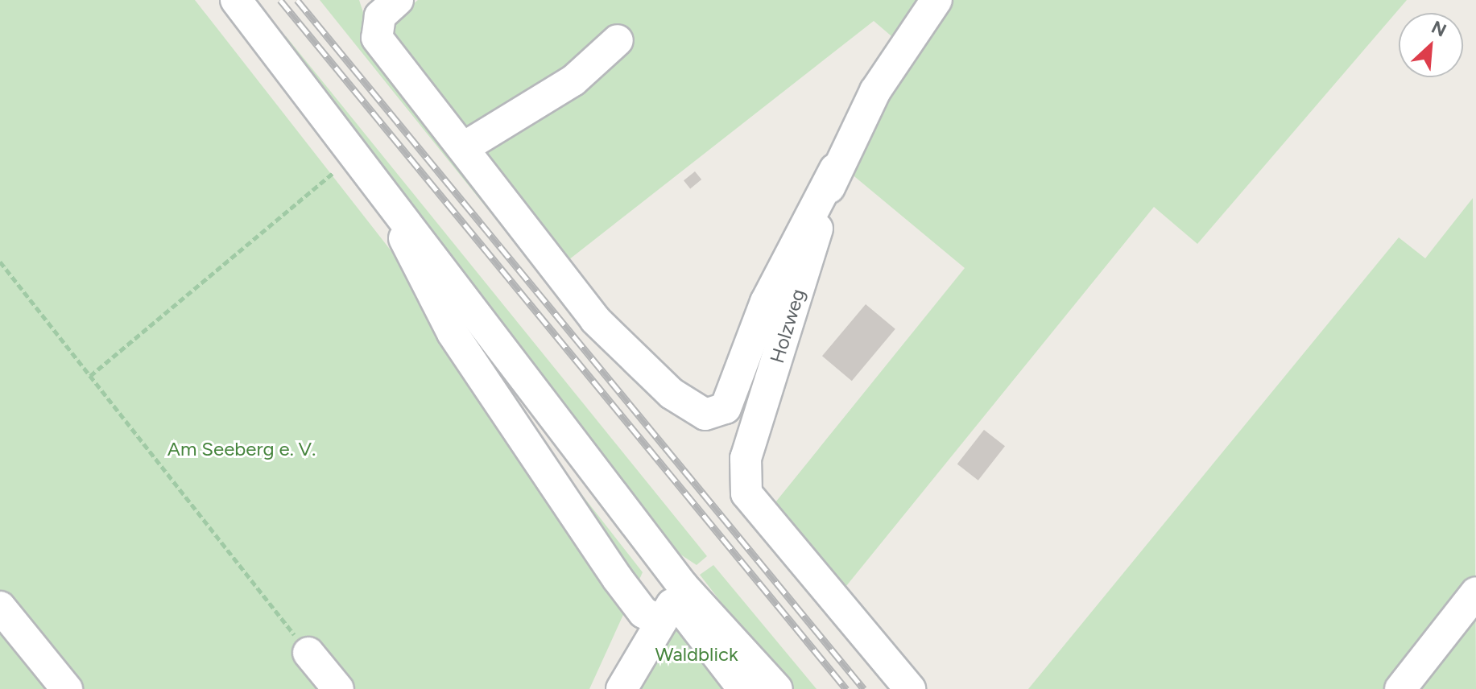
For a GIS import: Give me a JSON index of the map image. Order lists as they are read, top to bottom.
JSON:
{
  "streets": {
    "street": ["Holzweg"]
  },
  "parks": ["Am Seeberg e. V.", "Waldblick"],
  "north": "top right"
}
